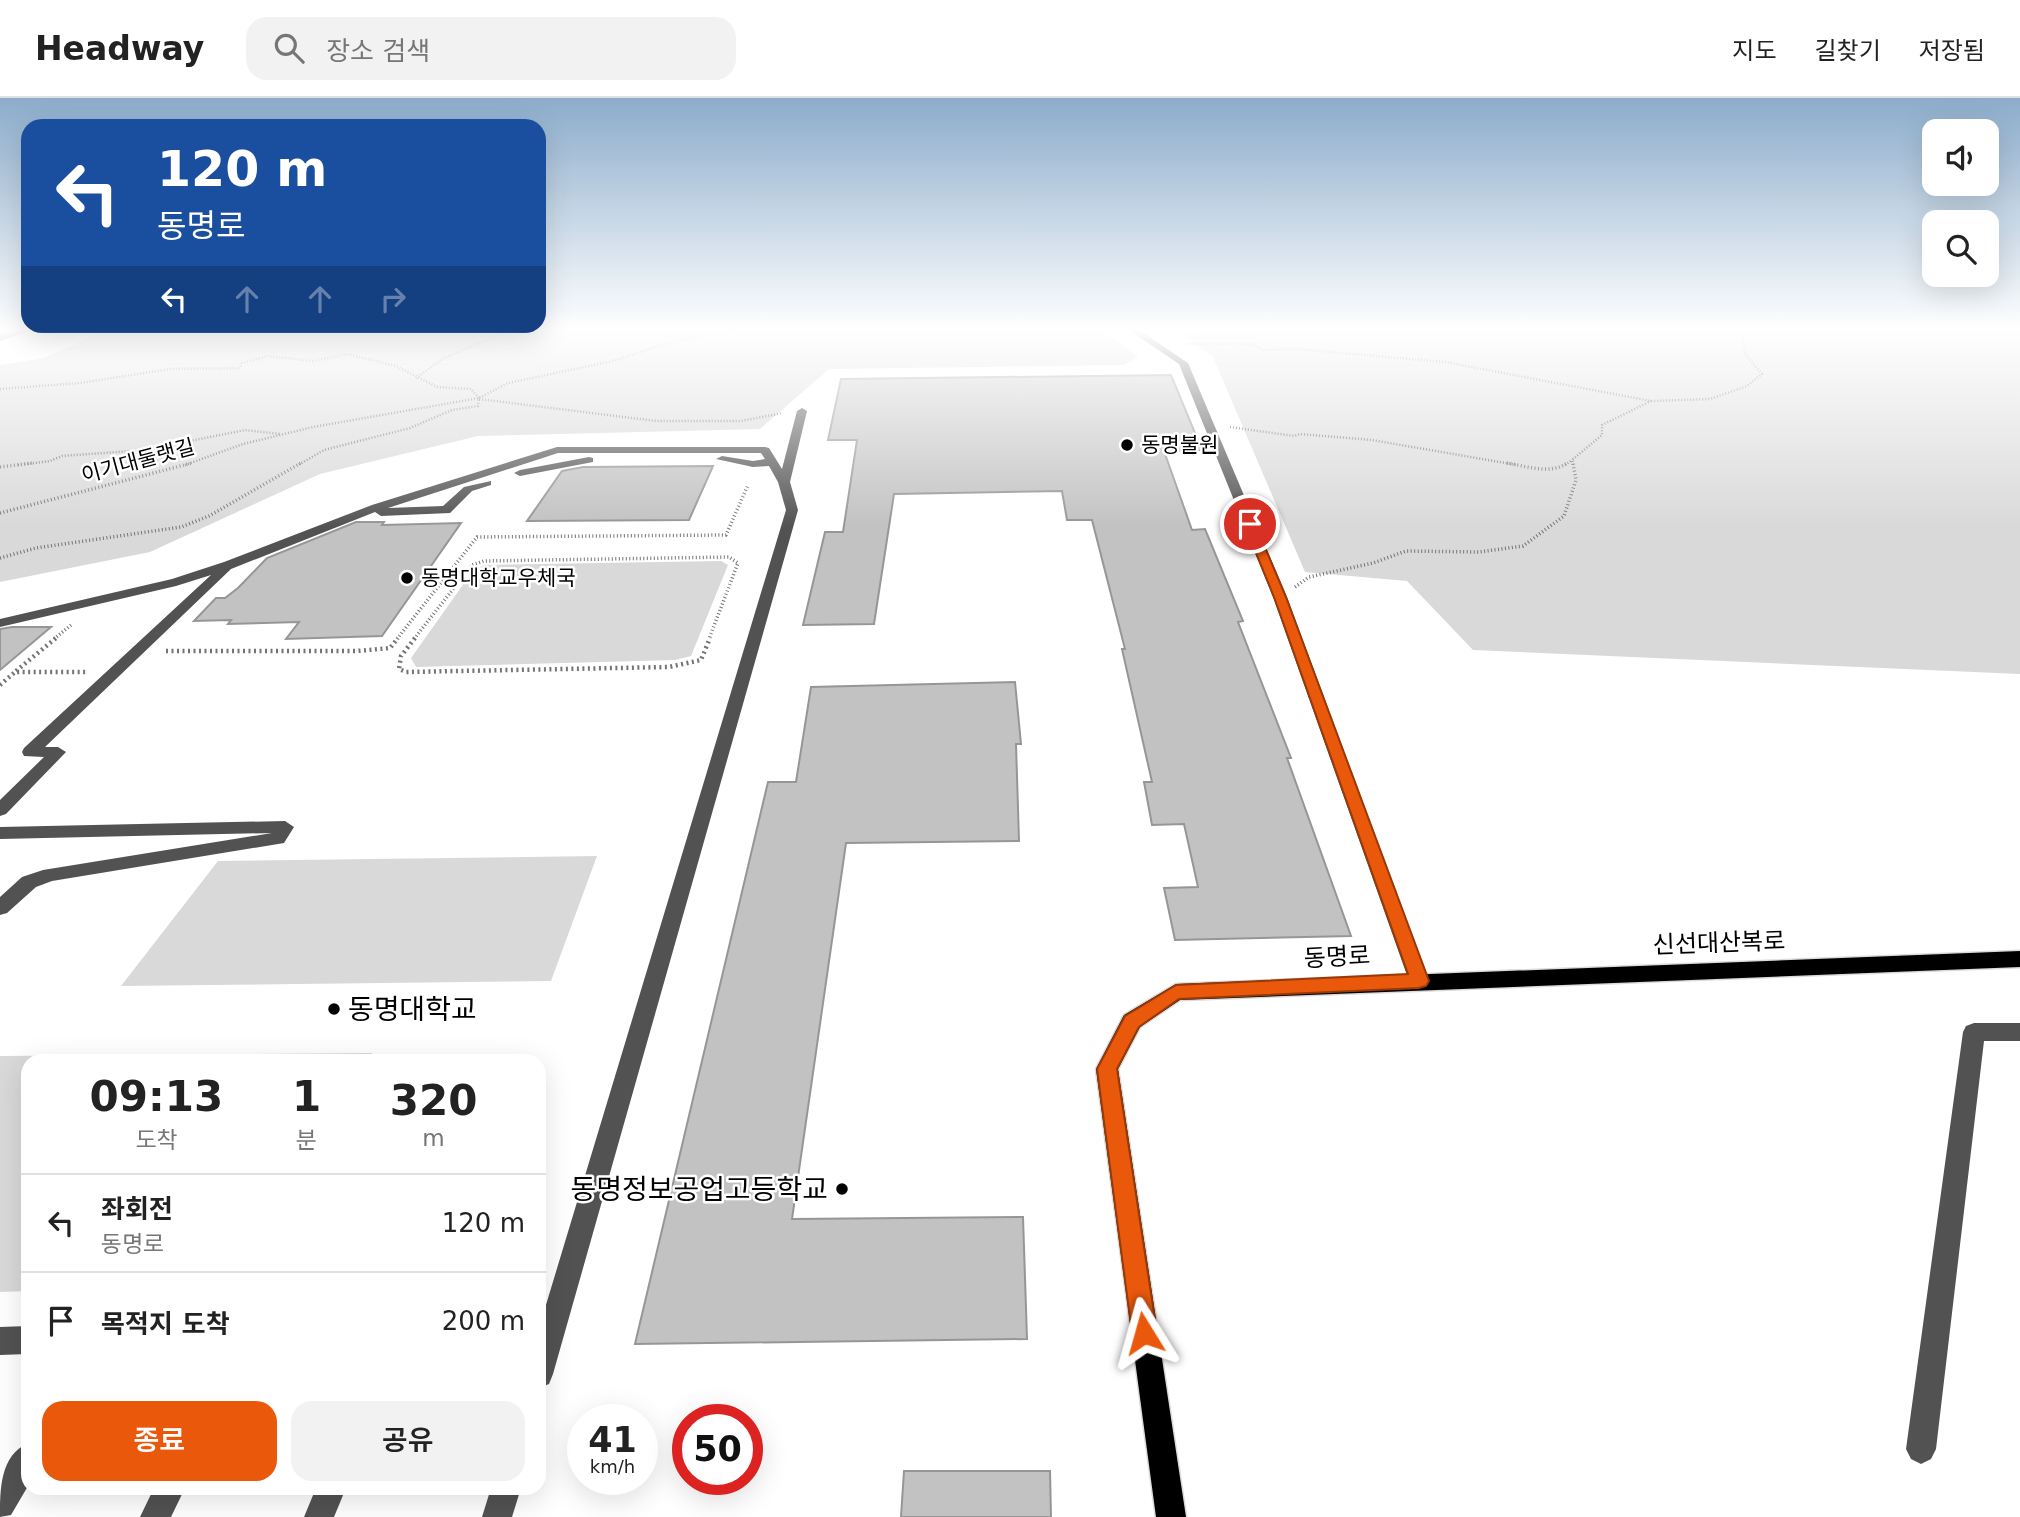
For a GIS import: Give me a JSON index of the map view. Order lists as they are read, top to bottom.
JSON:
{
  "streets": {
    "main road": ["신선대산복로", "동명로"],
    "path": ["이기대둘랫길"]
  },
  "crossings": [
    ["신선대산복로", "동명로"]
  ],
  "places": [
    "동명불원",
    "동명대학교우체국",
    "동명대학교",
    "동명정보공업고등학교"
  ],
  "page": {
    "header": "Headway",
    "search": "장소 검색",
    "nav": ["지도", "길찾기", "저장됨"],
    "turn": ["120 m", "동명로"],
    "eta": [
      "09:13",
      "도착",
      "1",
      "분",
      "320",
      "m"
    ],
    "list": [
      {
        "name": "좌회전",
        "note": "동명로",
        "value": "120 m"
      },
      {
        "name": "목적지 도착",
        "value": "200 m"
      }
    ],
    "buttons": ["종료", "공유"],
    "speed": "41 km/h",
    "limit": "50"
  }
}
